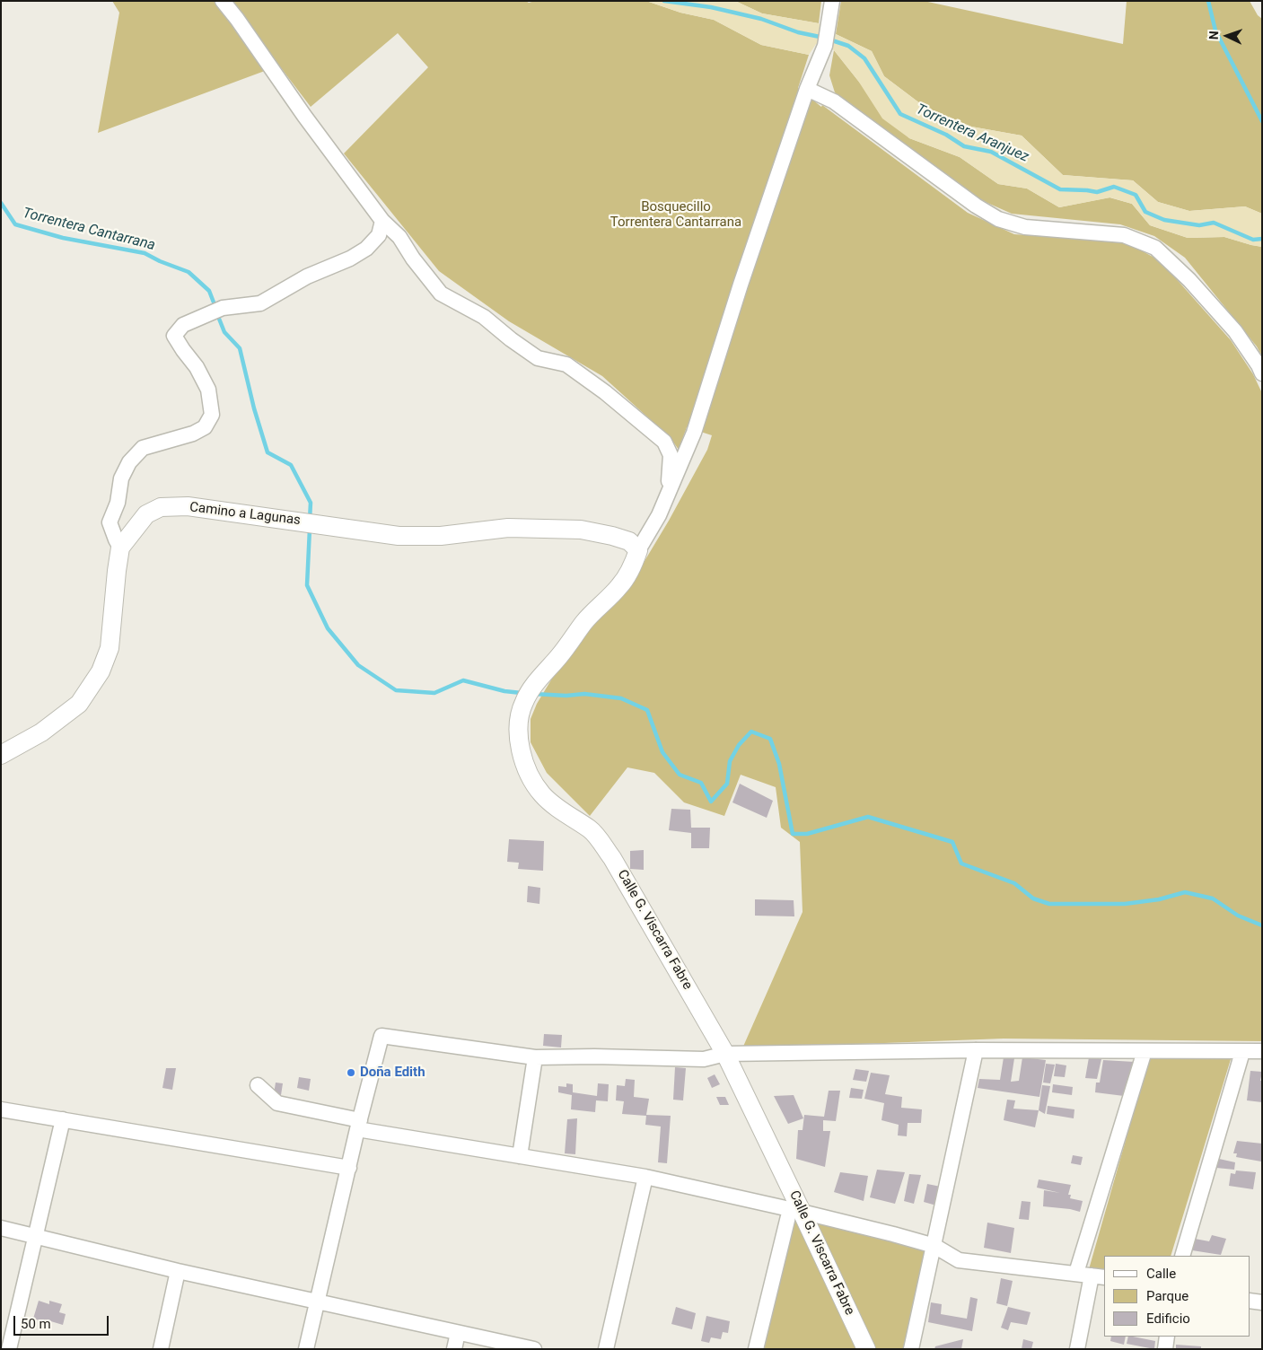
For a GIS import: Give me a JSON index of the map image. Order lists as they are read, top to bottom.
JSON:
{
  "streets": {
    "street": ["Camino a Lagunas", "Calle G. Viscarra Fabre"]
  },
  "crossings": [
    ["Camino a Lagunas", "Calle G. Viscarra Fabre"]
  ],
  "water": ["Torrentera Aranjuez", "Torrentera Cantarrana"],
  "parks": ["Bosquecillo Torrentera Cantarrana"],
  "places": ["Doña Edith"],
  "legend": ["Calle", "Parque", "Edificio"],
  "scale_bar": "50 m",
  "north": "left"
}
